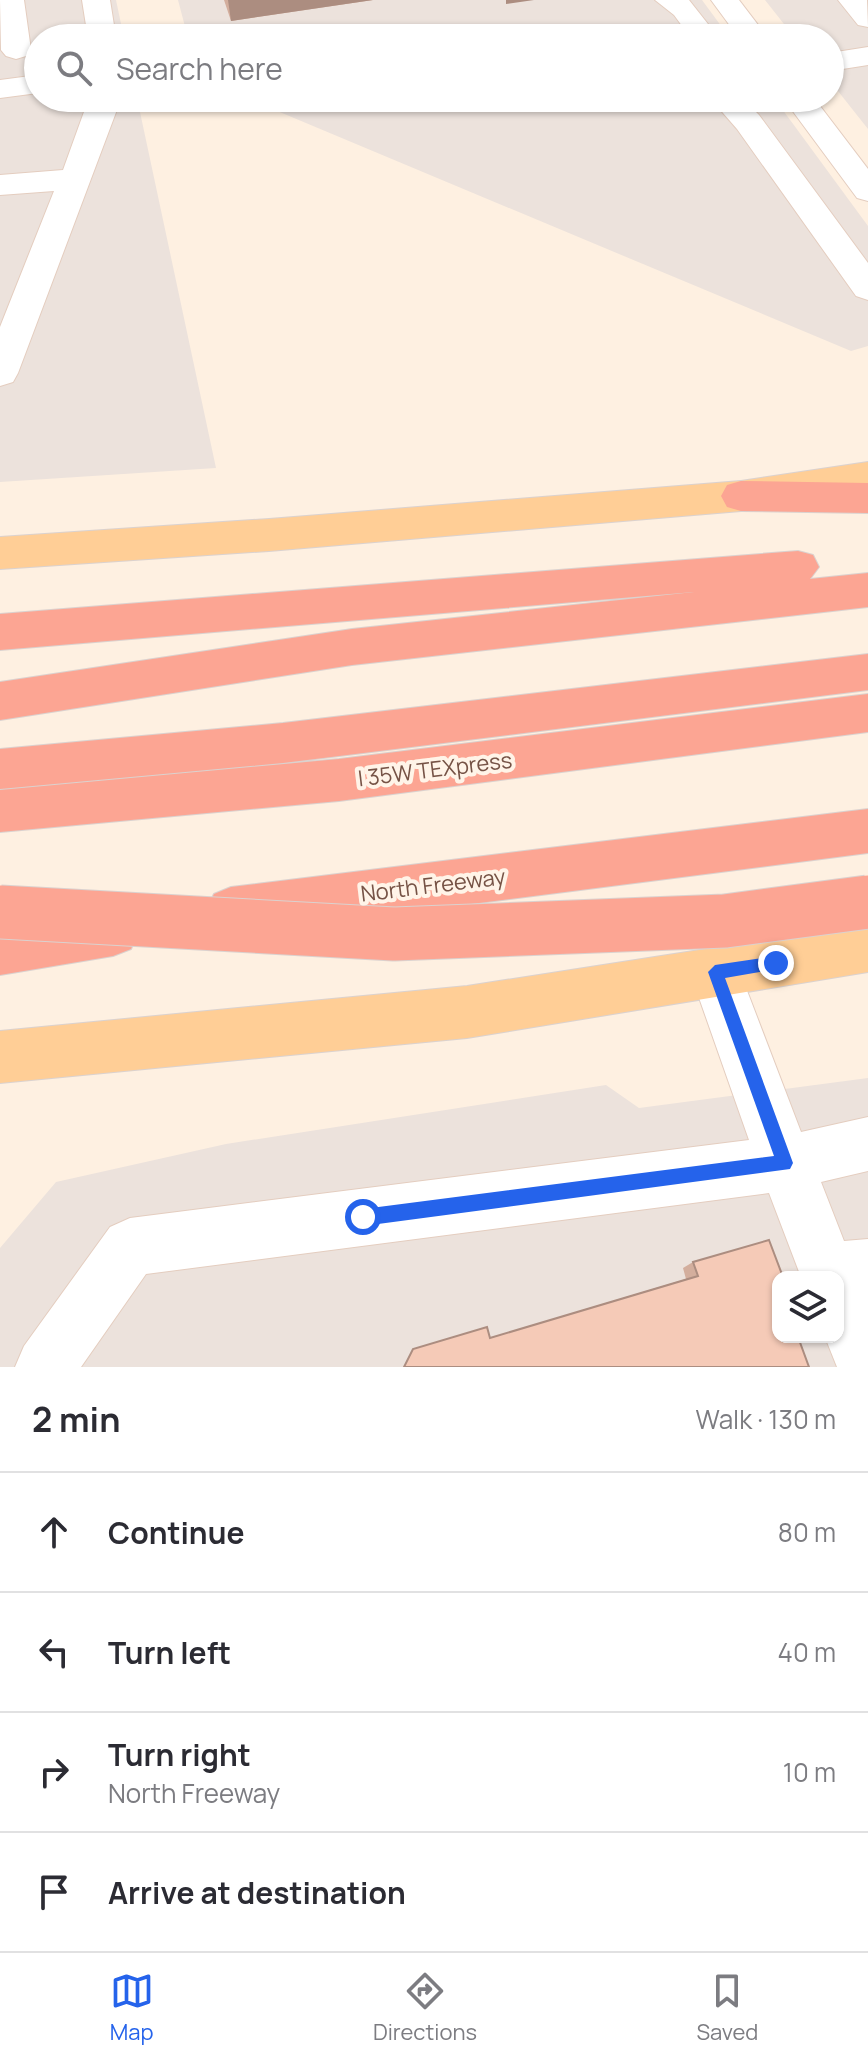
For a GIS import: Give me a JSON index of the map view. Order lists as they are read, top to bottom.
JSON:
{
  "streets": {
    "highway": ["I 35W TEXpress", "North Freeway"]
  },
  "page": {
    "search": "Search here",
    "heading": ["2 min", "Walk · 130 m"],
    "list": [
      ["Continue", "80 m"],
      ["Turn left", "40 m"],
      ["Turn right", "North Freeway", "10 m"],
      "Arrive at destination"
    ],
    "nav": ["Map", "Directions", "Saved"]
  }
}
